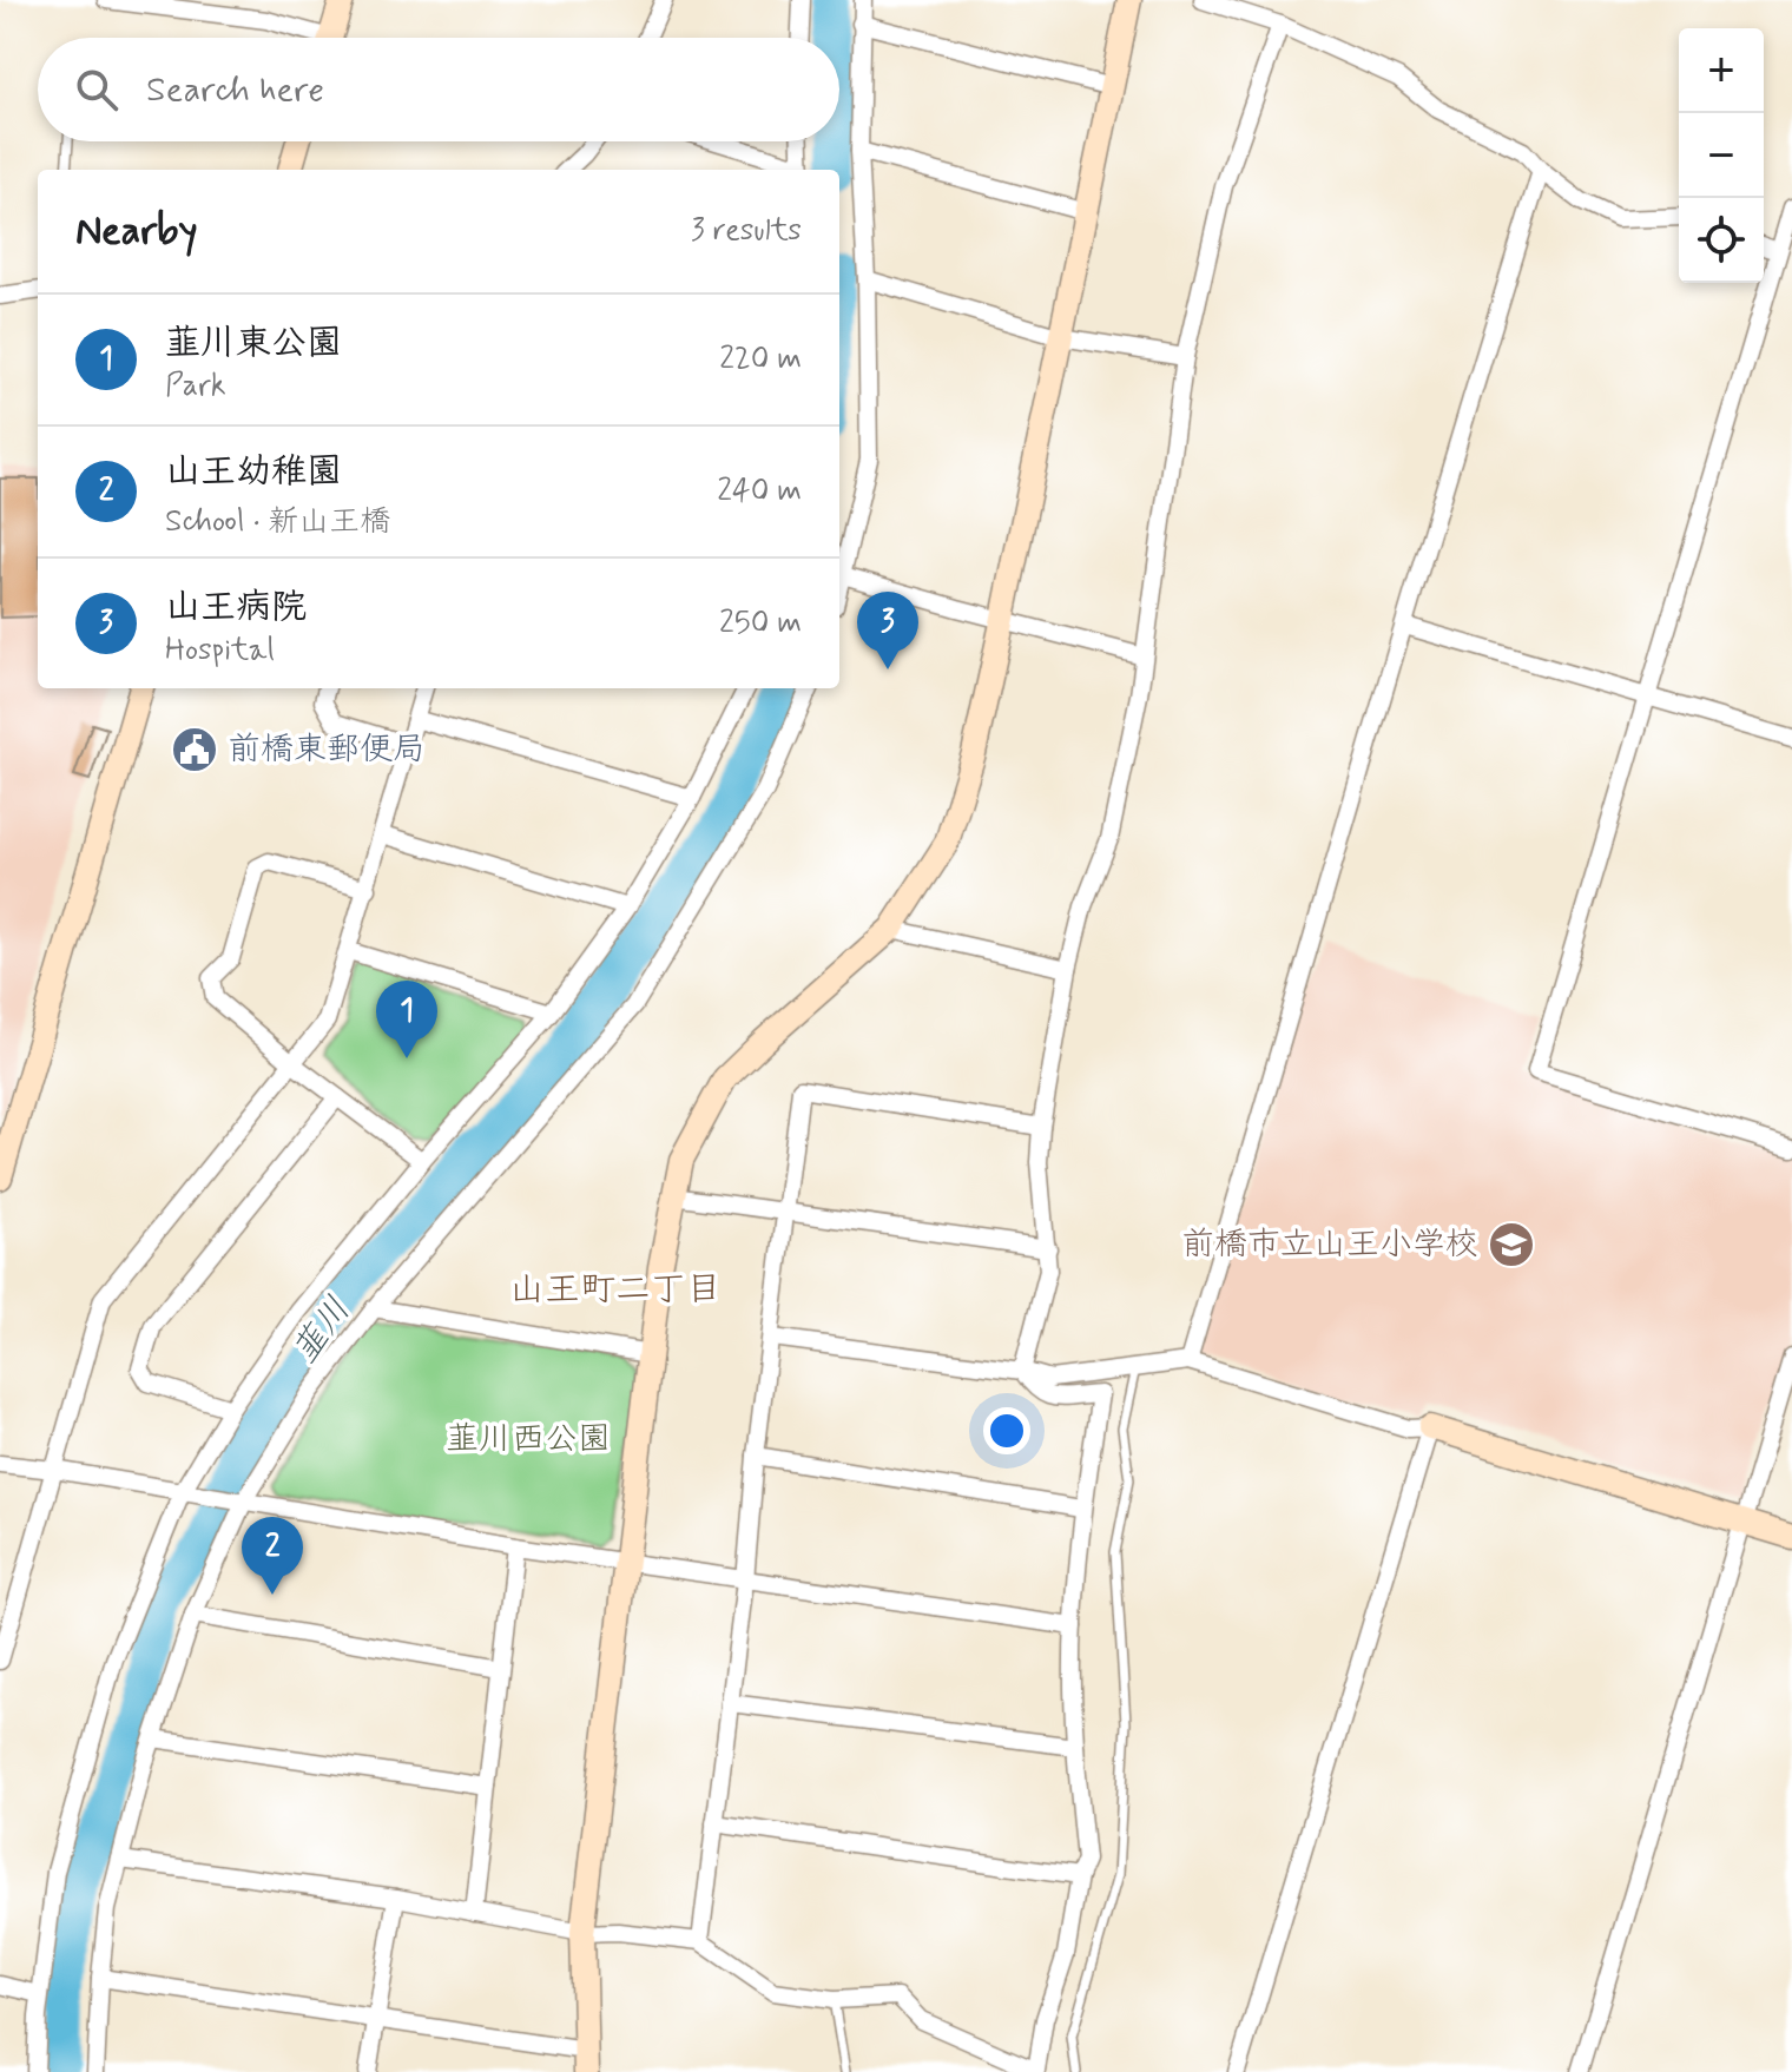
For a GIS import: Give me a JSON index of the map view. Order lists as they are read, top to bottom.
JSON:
{
  "districts": ["山王町二丁目"],
  "water": ["韮川"],
  "parks": ["韮川西公園"],
  "places": {
    "public building": ["前橋東郵便局"],
    "school or university": ["前橋市立山王小学校"]
  },
  "page": {
    "map_buttons": ["+", "−"],
    "search": "Search here",
    "heading": ["Nearby", "3 results"],
    "list": [
      {
        "mark": "1",
        "name": "韮川東公園",
        "note": "Park",
        "value": "220 m"
      },
      {
        "mark": "2",
        "name": "山王幼稚園",
        "note": "School · 新山王橋",
        "value": "240 m"
      },
      {
        "mark": "3",
        "name": "山王病院",
        "note": "Hospital",
        "value": "250 m"
      }
    ],
    "pins": ["3", "1", "2"]
  }
}
